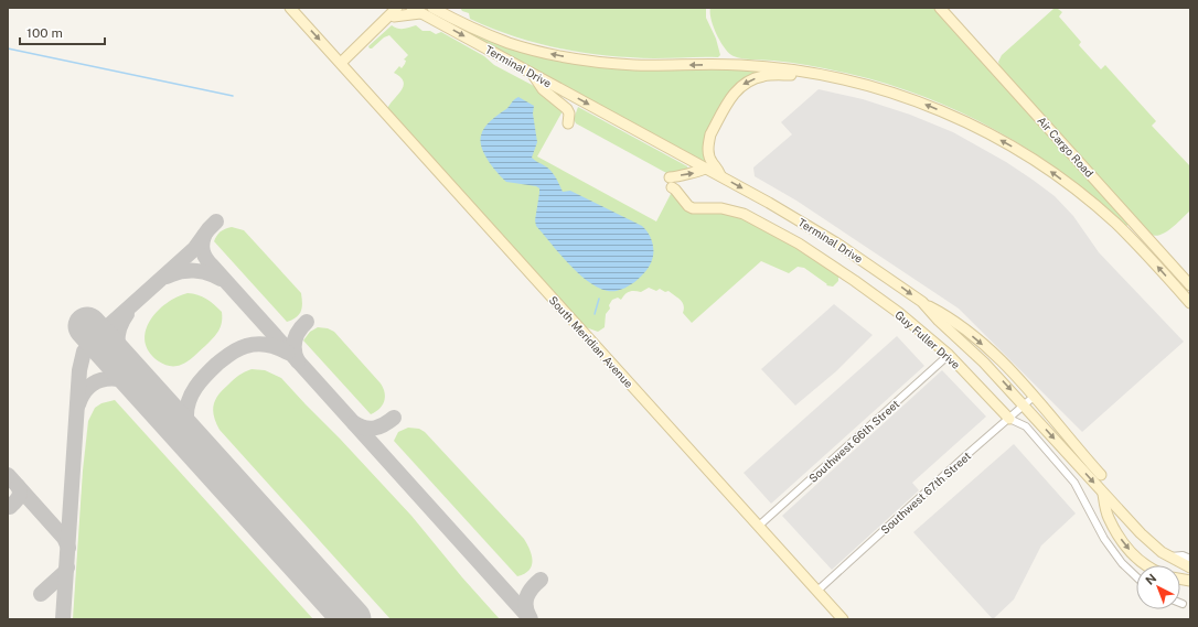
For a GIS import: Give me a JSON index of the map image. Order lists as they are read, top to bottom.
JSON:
{
  "streets": {
    "main road": [
      "Terminal Drive",
      "Air Cargo Road",
      "Guy Fuller Drive",
      "South Meridian Avenue"
    ],
    "street": ["Southwest 66th Street", "Southwest 67th Street"]
  },
  "crossings": [
    ["Terminal Drive", "Southwest 67th Street"],
    ["Guy Fuller Drive", "Southwest 66th Street"],
    ["Guy Fuller Drive", "Southwest 67th Street"],
    ["South Meridian Avenue", "Southwest 66th Street"],
    ["South Meridian Avenue", "Southwest 67th Street"]
  ],
  "scale_bar": "100 m",
  "north": "top left"
}
